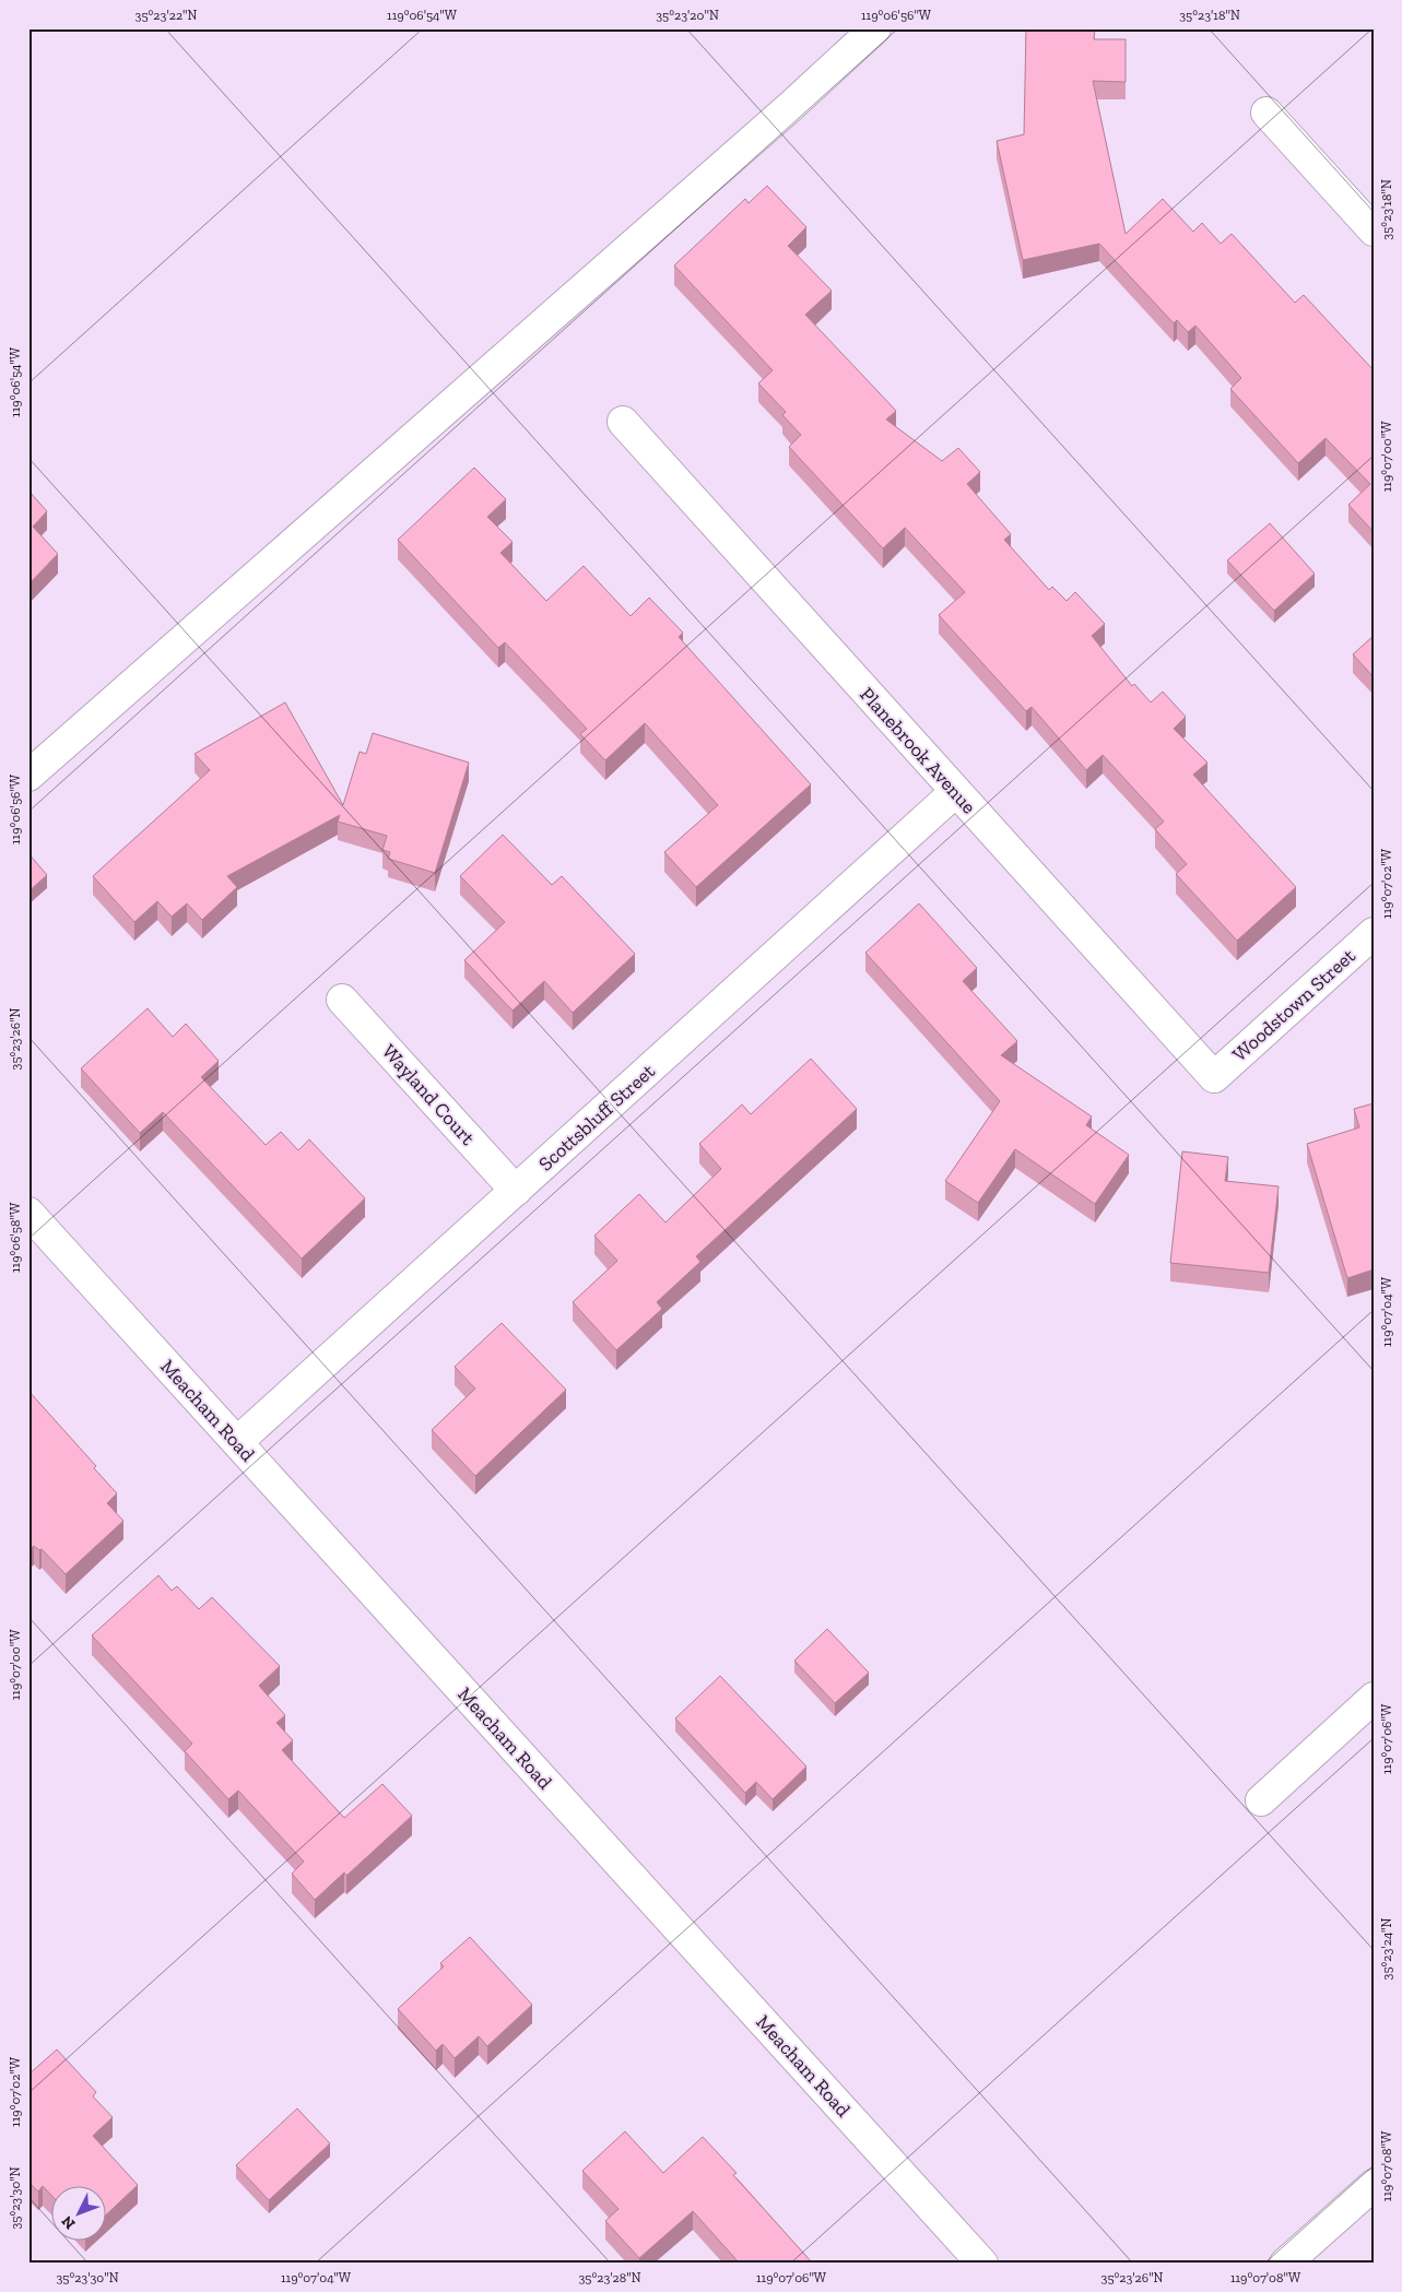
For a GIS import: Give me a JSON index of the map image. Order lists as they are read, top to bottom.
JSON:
{
  "streets": {
    "street": [
      "Planebrook Avenue",
      "Woodstown Street",
      "Wayland Court",
      "Scottsbluff Street",
      "Meacham Road"
    ]
  },
  "crossings": [
    ["Planebrook Avenue", "Woodstown Street"],
    ["Planebrook Avenue", "Scottsbluff Street"],
    ["Wayland Court", "Scottsbluff Street"],
    ["Scottsbluff Street", "Meacham Road"]
  ],
  "north": "bottom left",
  "coordinates": [
    "35°23'22\"N",
    "119°06'54\"W",
    "35°23'20\"N",
    "119°06'56\"W",
    "35°23'18\"N",
    "119°07'00\"W",
    "119°07'02\"W",
    "35°23'26\"N",
    "119°06'58\"W",
    "119°07'04\"W",
    "119°07'06\"W",
    "35°23'24\"N",
    "119°07'08\"W",
    "35°23'30\"N",
    "35°23'28\"N"
  ]
}
